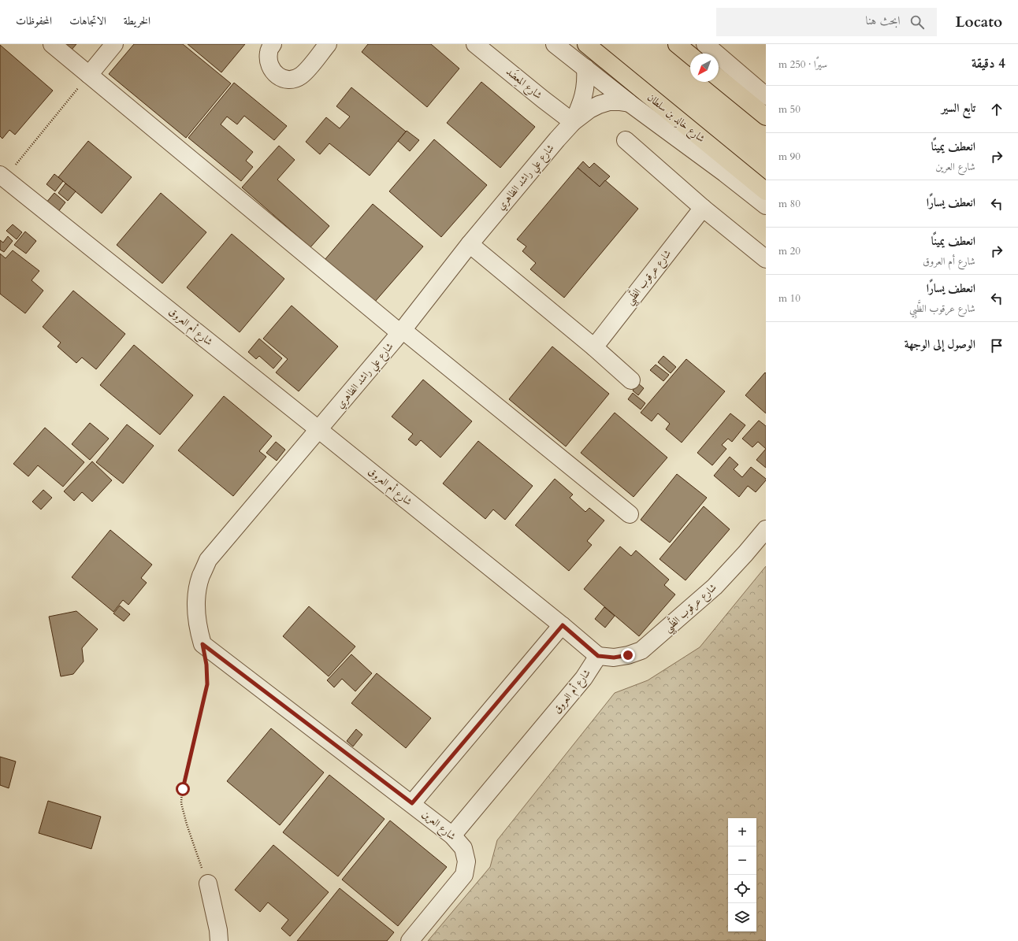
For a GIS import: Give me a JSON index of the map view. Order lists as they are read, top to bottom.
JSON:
{
  "streets": {
    "main road": ["شارع خالِد بن سلطان"],
    "street": [
      "شارع المِعضَد",
      "شارع علي راشد الظاهري",
      "شارع عرقوب الظَّبِي",
      "شارع أم العروق",
      "شارع العرين"
    ]
  },
  "crossings": [
    ["شارع المِعضَد", "شارع علي راشد الظاهري"],
    ["شارع علي راشد الظاهري", "شارع أم العروق"],
    ["شارع علي راشد الظاهري", "شارع العرين"],
    ["شارع عرقوب الظَّبِي", "شارع أم العروق"],
    ["شارع أم العروق", "شارع العرين"]
  ],
  "north": "bottom left",
  "page": {
    "header": "Locato",
    "search": "ابحث هنا",
    "nav": ["الخريطة", "الاتجاهات", "المحفوظات"],
    "heading": ["4 دقيقة", "سيرًا · 250 m"],
    "list": [
      ["تابع السير", "50 m"],
      ["انعطف يمينًا", "شارع العرين", "90 m"],
      ["انعطف يسارًا", "80 m"],
      ["انعطف يمينًا", "شارع أم العروق", "20 m"],
      ["انعطف يسارًا", "شارع عرقوب الظَّبِي", "10 m"],
      "الوصول إلى الوجهة"
    ],
    "map_buttons": ["+", "−"]
  }
}
